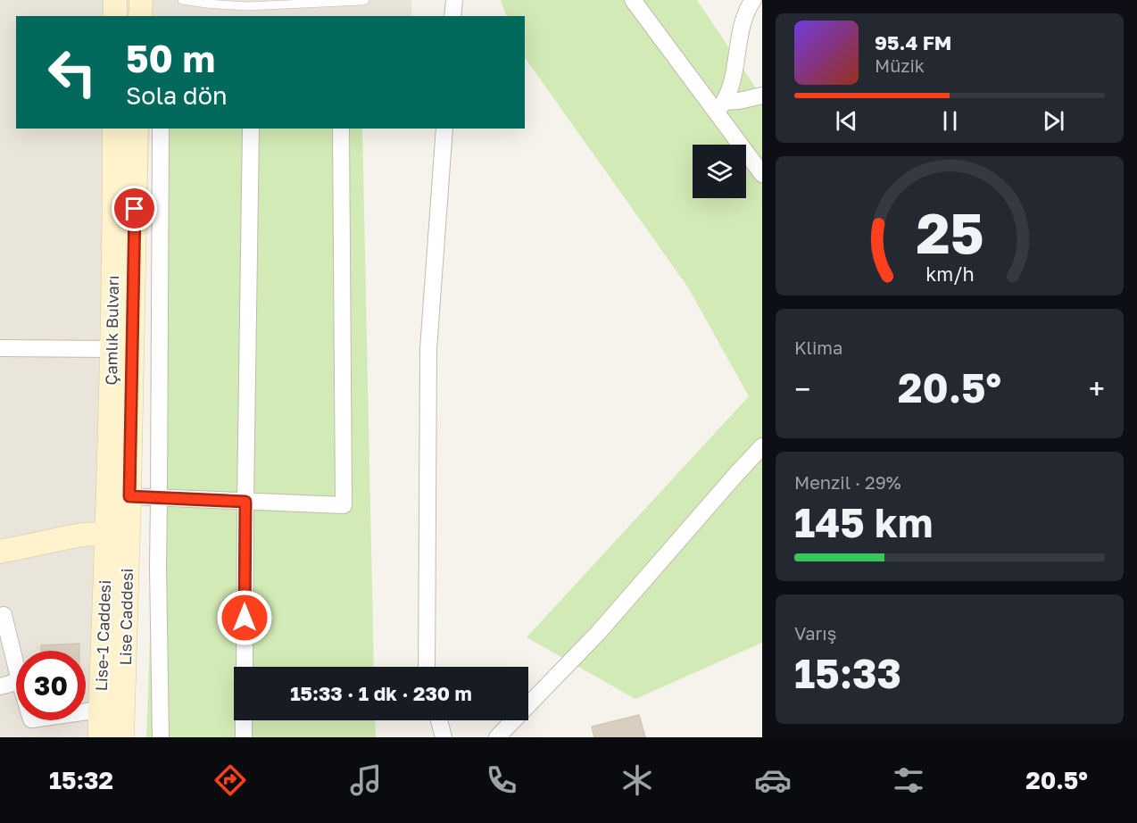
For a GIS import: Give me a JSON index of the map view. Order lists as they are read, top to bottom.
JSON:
{
  "streets": {
    "main road": ["Çamlık Bulvarı", "Lise Caddesi", "Lise-1 Caddesi"]
  },
  "crossings": [
    ["Çamlık Bulvarı", "Lise Caddesi"],
    ["Çamlık Bulvarı", "Lise-1 Caddesi"],
    ["Lise Caddesi", "Lise-1 Caddesi"]
  ],
  "page": {
    "turn": ["50 m", "Sola dön"],
    "song": ["95.4 FM", "Müzik"],
    "tile": [
      "Klima",
      ["Menzil · 29%", "145 km"],
      ["Varış", "15:33"]
    ],
    "heat": ["−", "20.5°", "+"],
    "limit": "30",
    "trip": "15:33 · 1 dk · 230 m",
    "tabs": ["15:32", "20.5°"],
    "gauge": ["25", "km/h"]
  }
}
